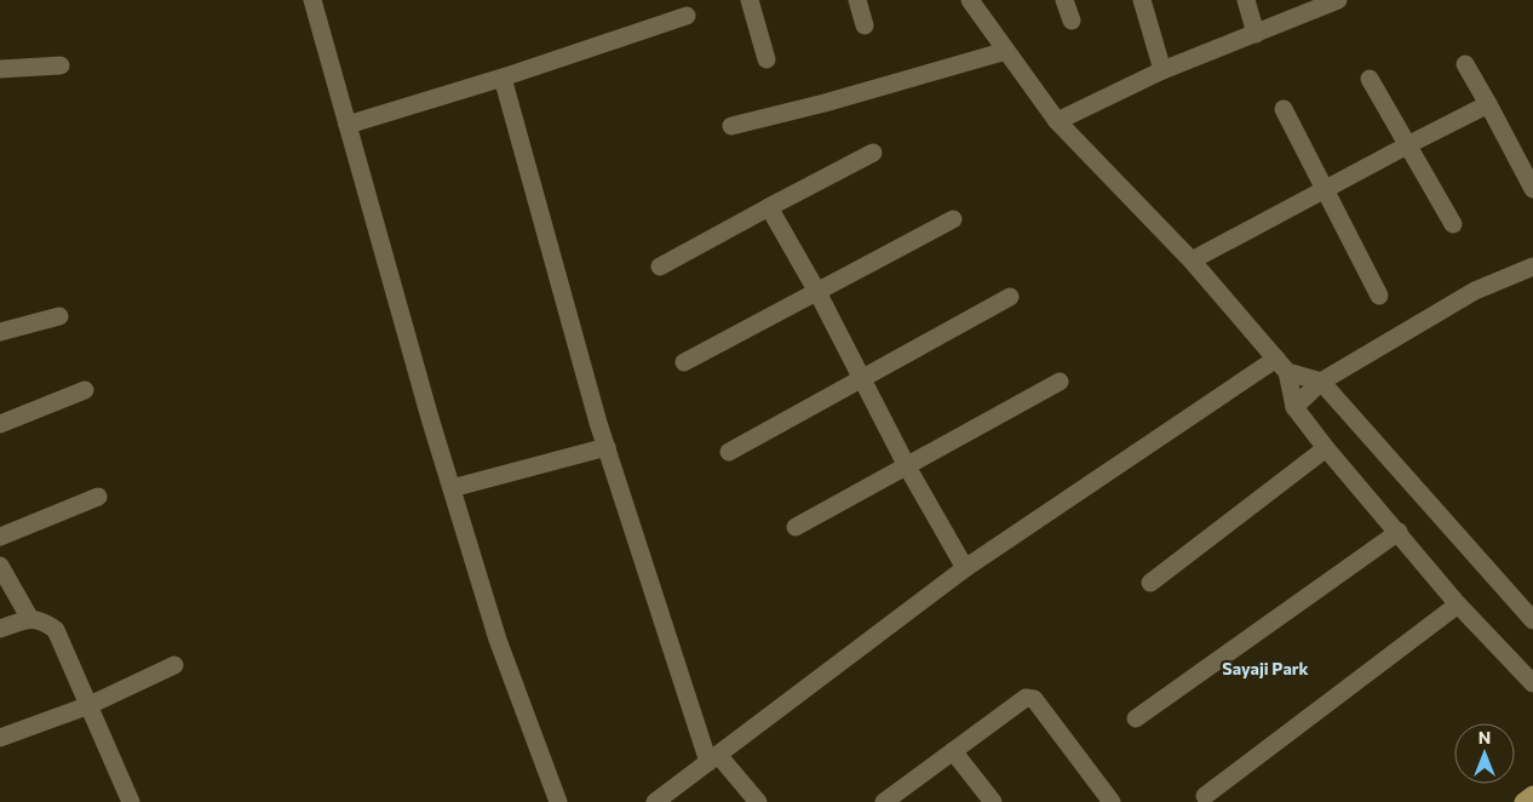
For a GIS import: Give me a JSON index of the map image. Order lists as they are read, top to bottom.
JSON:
{
  "districts": ["Sayaji Park"],
  "north": "top"
}
